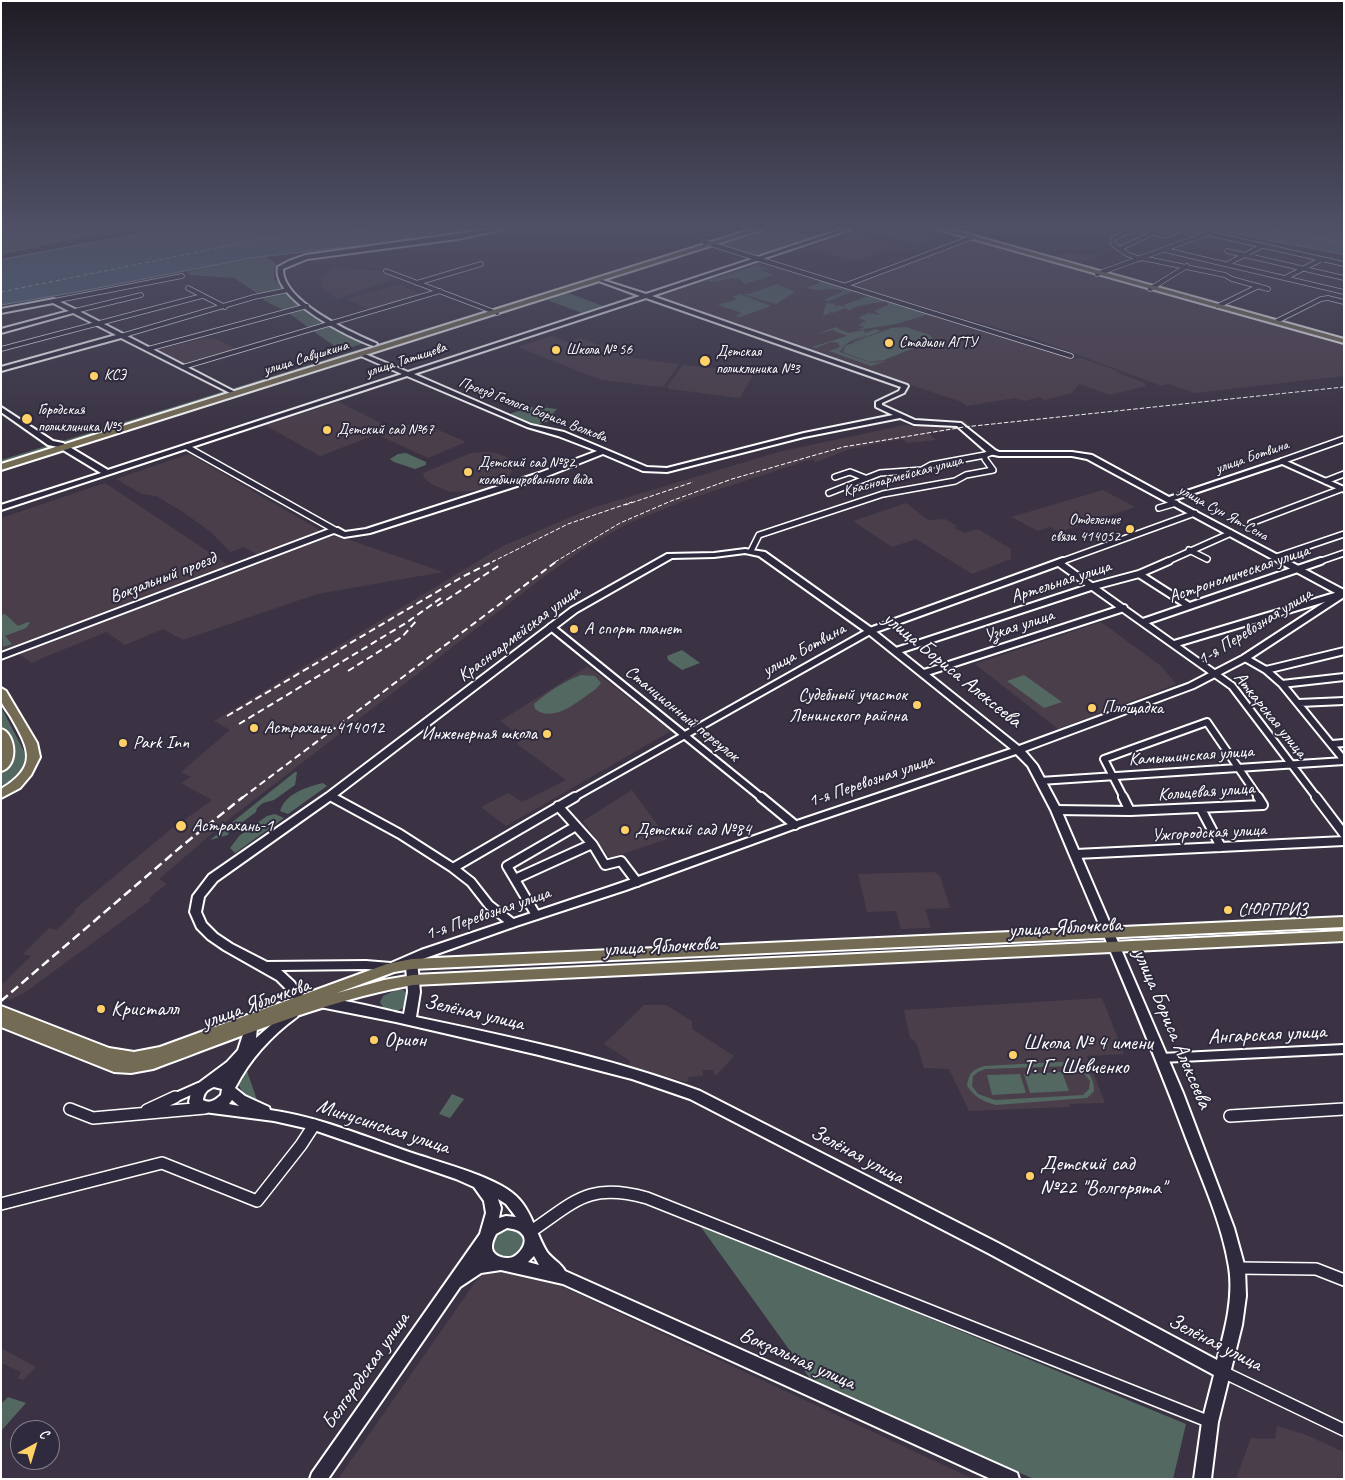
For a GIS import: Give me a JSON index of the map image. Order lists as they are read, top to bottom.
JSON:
{
  "streets": {
    "highway": ["улица Савушкина"],
    "main road": [
      "улица Татищева",
      "Проезд Геолога Бориса Волкова",
      "улица Ботвина",
      "Красноармейская улица",
      "улица Сун Ят-Сена",
      "Вокзальный проезд",
      "1-я Перевозная улица",
      "улица Бориса Алексеева",
      "улица Яблочкова",
      "Зелёная улица",
      "Минусинская улица",
      "Вокзальная улица",
      "Белгородская улица"
    ],
    "street": [
      "Астрономическая улица",
      "Артельная улица",
      "Узкая улица",
      "Станционный переулок",
      "Аткарская улица",
      "Камышинская улица",
      "Кольцевая улица",
      "Ужгородская улица",
      "Ангарская улица"
    ]
  },
  "crossings": [
    ["улица Савушкина", "Проезд Геолога Бориса Волкова"],
    ["улица Татищева", "Проезд Геолога Бориса Волкова"],
    ["улица Ботвина", "улица Сун Ят-Сена"],
    ["улица Ботвина", "улица Бориса Алексеева"],
    ["улица Ботвина", "Станционный переулок"],
    ["улица Ботвина", "Аткарская улица"],
    ["Красноармейская улица", "улица Сун Ят-Сена"],
    ["Красноармейская улица", "улица Бориса Алексеева"],
    ["Красноармейская улица", "Станционный переулок"],
    ["улица Сун Ят-Сена", "Астрономическая улица"],
    ["улица Сун Ят-Сена", "Артельная улица"],
    ["улица Сун Ят-Сена", "1-я Перевозная улица"],
    ["Астрономическая улица", "Аткарская улица"],
    ["Артельная улица", "улица Бориса Алексеева"],
    ["Артельная улица", "Аткарская улица"],
    ["Узкая улица", "улица Бориса Алексеева"],
    ["Узкая улица", "Аткарская улица"],
    ["1-я Перевозная улица", "улица Бориса Алексеева"],
    ["1-я Перевозная улица", "Станционный переулок"],
    ["1-я Перевозная улица", "Аткарская улица"],
    ["1-я Перевозная улица", "улица Яблочкова"],
    ["улица Бориса Алексеева", "Камышинская улица"],
    ["улица Бориса Алексеева", "Ужгородская улица"],
    ["улица Бориса Алексеева", "улица Яблочкова"],
    ["улица Бориса Алексеева", "Зелёная улица"],
    ["улица Бориса Алексеева", "Ангарская улица"],
    ["Аткарская улица", "Камышинская улица"],
    ["Камышинская улица", "Кольцевая улица"],
    ["улица Яблочкова", "Зелёная улица"],
    ["Минусинская улица", "Вокзальная улица"],
    ["Минусинская улица", "Белгородская улица"],
    ["Вокзальная улица", "Белгородская улица"]
  ],
  "places": [
    "Стадион АГТУ",
    "Школа № 56",
    "Детская поликлиника №3",
    "КСЭ",
    "Городская поликлиника №5",
    "Детский сад №67",
    "Детский сад №82, комбинированного вида",
    "Отделение связи 414052",
    "А спорт планет",
    "Судебный участок Ленинского района",
    "Площадка",
    "Астрахань 414012",
    "Инженерная школа",
    "Park Inn",
    "Астрахань-1",
    "Детский сад №84",
    "СЮРПРИЗ",
    "Кристалл",
    "Орион",
    "Школа № 4 имени Т. Г. Шевченко",
    "Детский сад №22 \"Волгорята\""
  ],
  "north": "top right"
}
